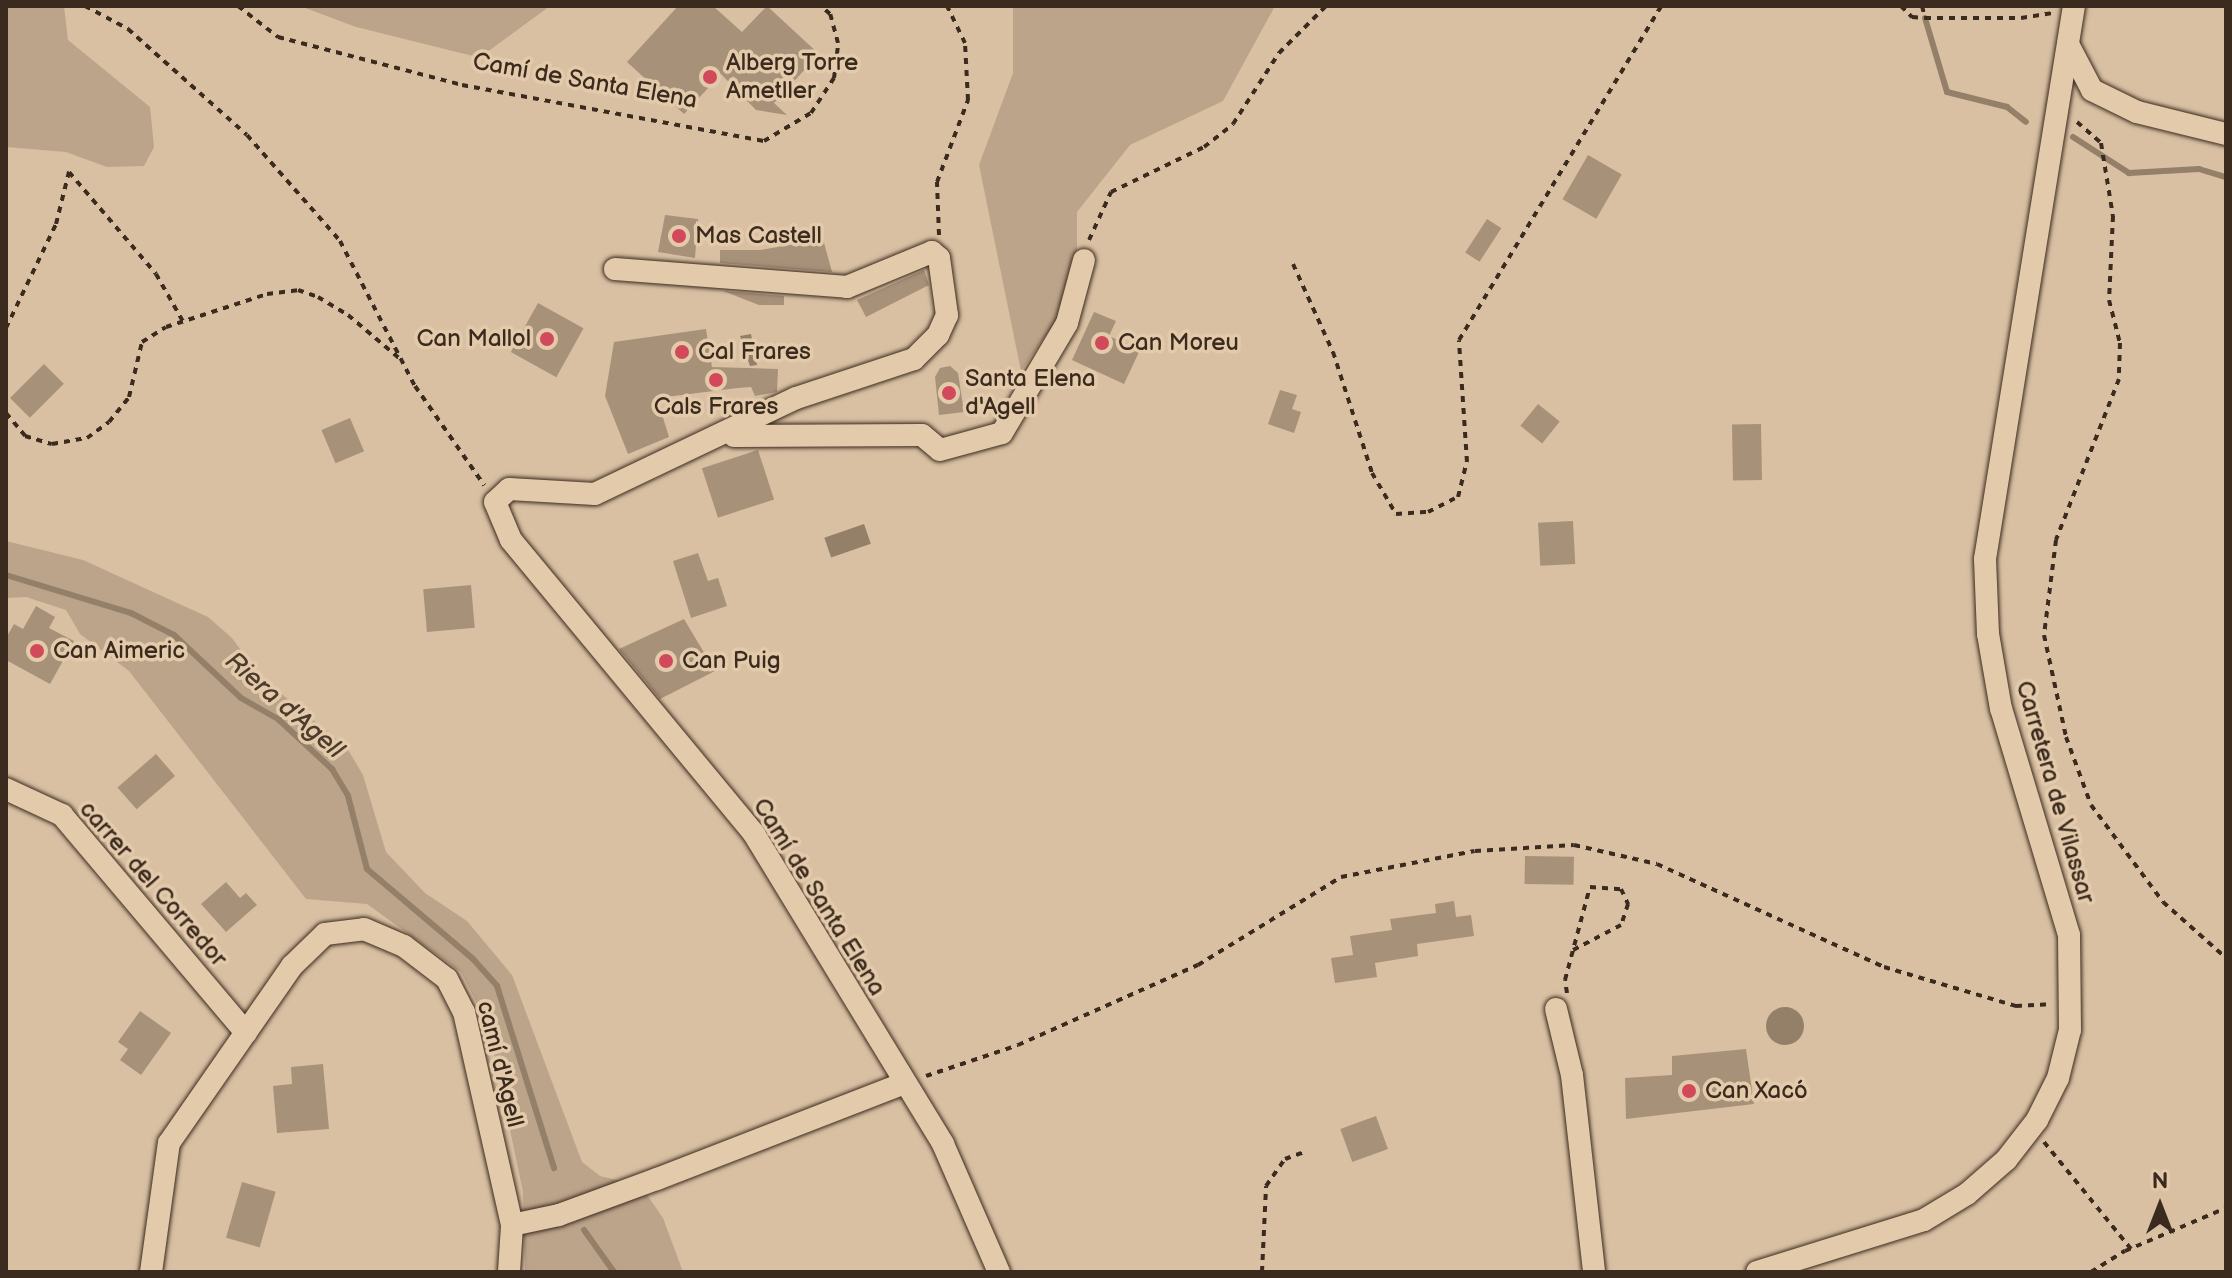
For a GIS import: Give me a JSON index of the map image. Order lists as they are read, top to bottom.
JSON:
{
  "streets": {
    "street": [
      "Camí de Santa Elena",
      "Carretera de Vilassar",
      "carrer del Corredor",
      "camí d'Agell"
    ]
  },
  "crossings": [
    ["carrer del Corredor", "camí d'Agell"]
  ],
  "water": ["Riera d'Agell"],
  "places": [
    "Alberg Torre Ametller",
    "Mas Castell",
    "Can Mallol",
    "Can Moreu",
    "Cal Frares",
    "Cals Frares",
    "Santa Elena d'Agell",
    "Can Aimeric",
    "Can Puig",
    "Can Xacó"
  ],
  "north": "top"
}
